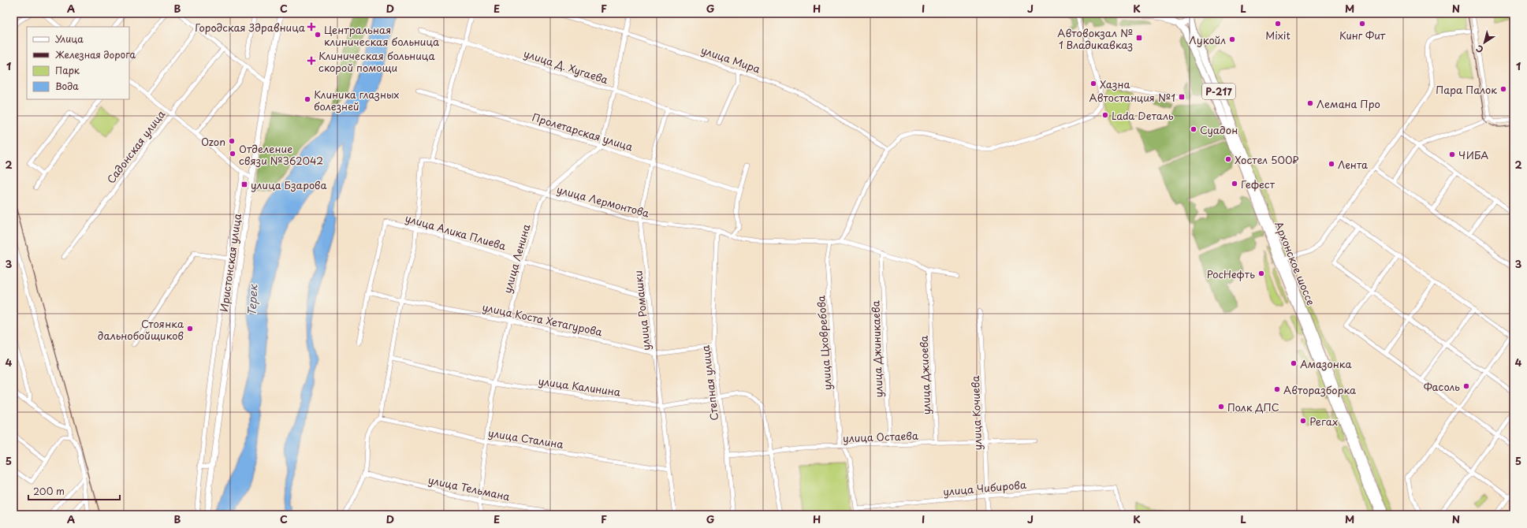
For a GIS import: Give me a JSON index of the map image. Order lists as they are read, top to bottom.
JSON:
{
  "streets": {
    "highway": ["Р-217", "Архонское шоссе"],
    "main road": ["Иристонская улица"],
    "street": [
      "улица Мира",
      "улица Д. Хугаева",
      "Пролетарская улица",
      "Садонская улица",
      "улица Лермонтова",
      "улица Алика Плиева",
      "улица Ленина",
      "улица Ромашки",
      "улица Коста Хетагурова",
      "улица Цховребова",
      "улица Джиникаева",
      "улица Джиоева",
      "Степная улица",
      "улица Калинина",
      "улица Кочиева",
      "улица Остаева",
      "улица Сталина",
      "улица Тельмана",
      "улица Чибирова"
    ]
  },
  "crossings": [
    ["улица Д. Хугаева", "улица Ромашки"],
    ["Пролетарская улица", "улица Ленина"],
    ["Пролетарская улица", "улица Ромашки"],
    ["улица Лермонтова", "улица Ленина"],
    ["улица Лермонтова", "улица Ромашки"],
    ["улица Лермонтова", "улица Цховребова"],
    ["улица Лермонтова", "Степная улица"],
    ["улица Алика Плиева", "улица Ленина"],
    ["улица Алика Плиева", "улица Ромашки"],
    ["улица Алика Плиева", "улица Коста Хетагурова"],
    ["улица Ленина", "улица Коста Хетагурова"],
    ["улица Ленина", "улица Калинина"],
    ["улица Ленина", "улица Сталина"],
    ["улица Ленина", "улица Тельмана"],
    ["улица Ромашки", "улица Коста Хетагурова"],
    ["улица Ромашки", "улица Калинина"],
    ["улица Ромашки", "улица Сталина"],
    ["улица Коста Хетагурова", "Степная улица"],
    ["улица Цховребова", "улица Остаева"],
    ["улица Цховребова", "улица Чибирова"],
    ["улица Джиникаева", "улица Остаева"],
    ["улица Джиоева", "улица Остаева"],
    ["Степная улица", "улица Калинина"],
    ["Степная улица", "улица Остаева"],
    ["улица Калинина", "улица Остаева"],
    ["улица Кочиева", "улица Остаева"],
    ["улица Кочиева", "улица Чибирова"]
  ],
  "water": ["Терек"],
  "places": {
    "other": [
      "Mixit",
      "Кинг Фит",
      "Центральная клиническая больница",
      "Лукойл",
      "Хазна",
      "Пара Палок",
      "Клиника глазных болезней",
      "Лемана Про",
      "Lada Dеталь",
      "Суадон",
      "Ozon",
      "Отделение связи №362042",
      "ЧИБА",
      "Хостел 500₽",
      "Лента",
      "Гефест",
      "РосНефть",
      "Стоянка дальнобойщиков",
      "Амазонка",
      "Фасоль",
      "Авторазборка",
      "Полк ДПС",
      "Регах"
    ],
    "health": ["Городская Здравница", "Клиническая больница скорой помощи"],
    "transit": ["Автовокзал № 1 Владикавказ", "Автостанция №1", "улица Бзарова"]
  },
  "legend": [
    "Улица",
    "Железная дорога",
    "Парк",
    "Вода"
  ],
  "scale_bar": "200 m",
  "north": "bottom left",
  "grid": {
    "columns": [
      "A",
      "B",
      "C",
      "D",
      "E",
      "F",
      "G",
      "H",
      "I",
      "J",
      "K",
      "L",
      "M",
      "N"
    ],
    "rows": [
      "1",
      "2",
      "3",
      "4",
      "5"
    ]
  }
}
